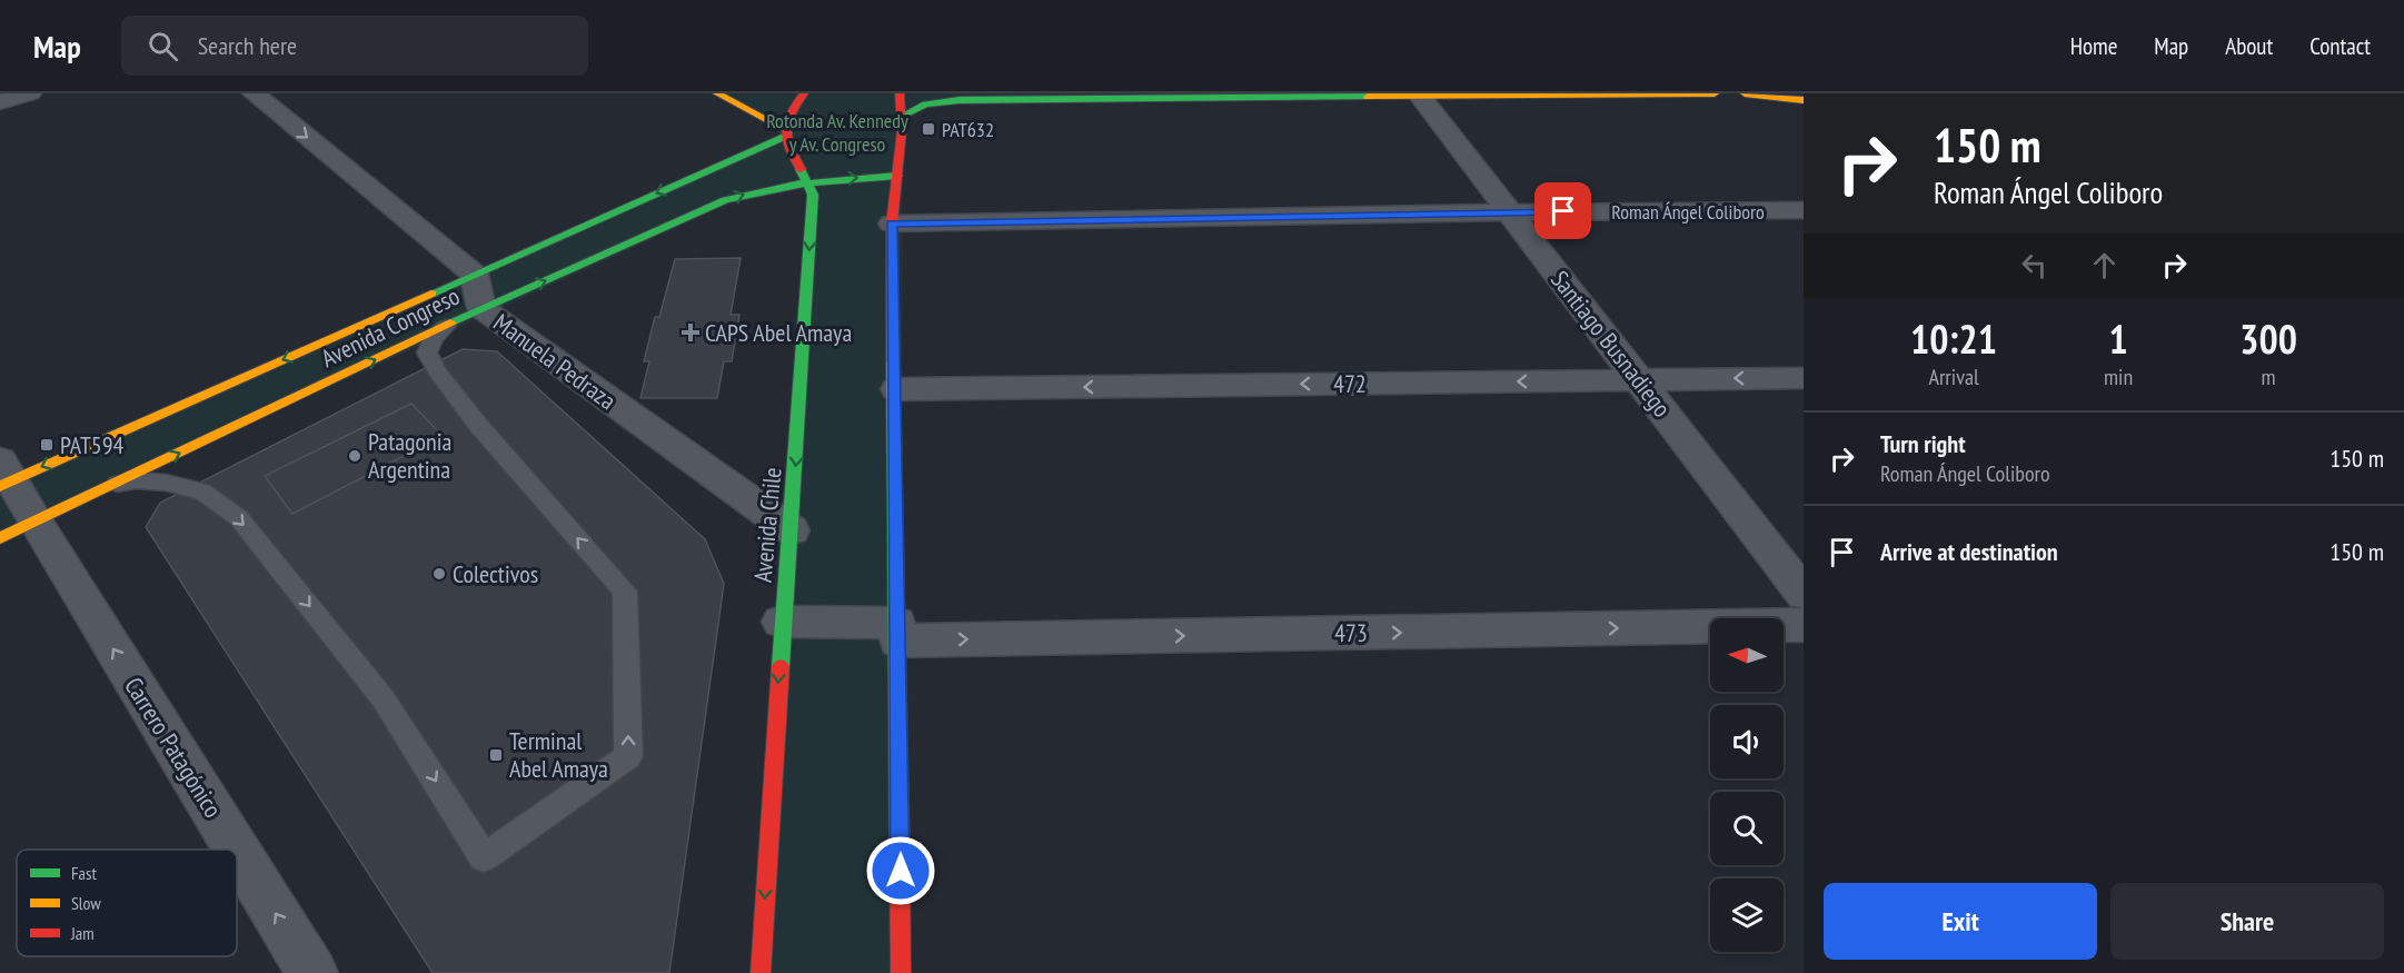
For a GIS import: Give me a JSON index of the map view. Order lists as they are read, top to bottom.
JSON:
{
  "streets": {
    "main road": ["Avenida Congreso", "Avenida Chile"],
    "street": [
      "Roman Ángel Coliboro",
      "Santiago Busnadiego",
      "Manuela Pedraza",
      "472",
      "473",
      "Carrero Patagónico"
    ]
  },
  "crossings": [
    ["Roman Ángel Coliboro", "Santiago Busnadiego"],
    ["Avenida Congreso", "Manuela Pedraza"],
    ["Avenida Congreso", "Avenida Chile"],
    ["Avenida Congreso", "Carrero Patagónico"],
    ["Santiago Busnadiego", "472"],
    ["Manuela Pedraza", "Avenida Chile"],
    ["Avenida Chile", "473"]
  ],
  "one_way": ["472", "473", "Carrero Patagónico"],
  "parks": ["Rotonda Av. Kennedy y Av. Congreso"],
  "places": {
    "transit": ["PAT632", "PAT594", "Terminal Abel Amaya"],
    "health": ["CAPS Abel Amaya"],
    "other": ["Patagonia Argentina", "Colectivos"]
  },
  "legend": ["Fast", "Slow", "Jam"],
  "north": "left",
  "page": {
    "header": "Map",
    "search": "Search here",
    "nav": [
      "Home",
      "Map",
      "About",
      "Contact"
    ],
    "turn": ["150 m", "Roman Ángel Coliboro"],
    "eta": [
      "10:21",
      "Arrival",
      "1",
      "min",
      "300",
      "m"
    ],
    "list": [
      {
        "name": "Turn right",
        "note": "Roman Ángel Coliboro",
        "value": "150 m"
      },
      {
        "name": "Arrive at destination",
        "value": "150 m"
      }
    ],
    "buttons": ["Exit", "Share"]
  }
}
